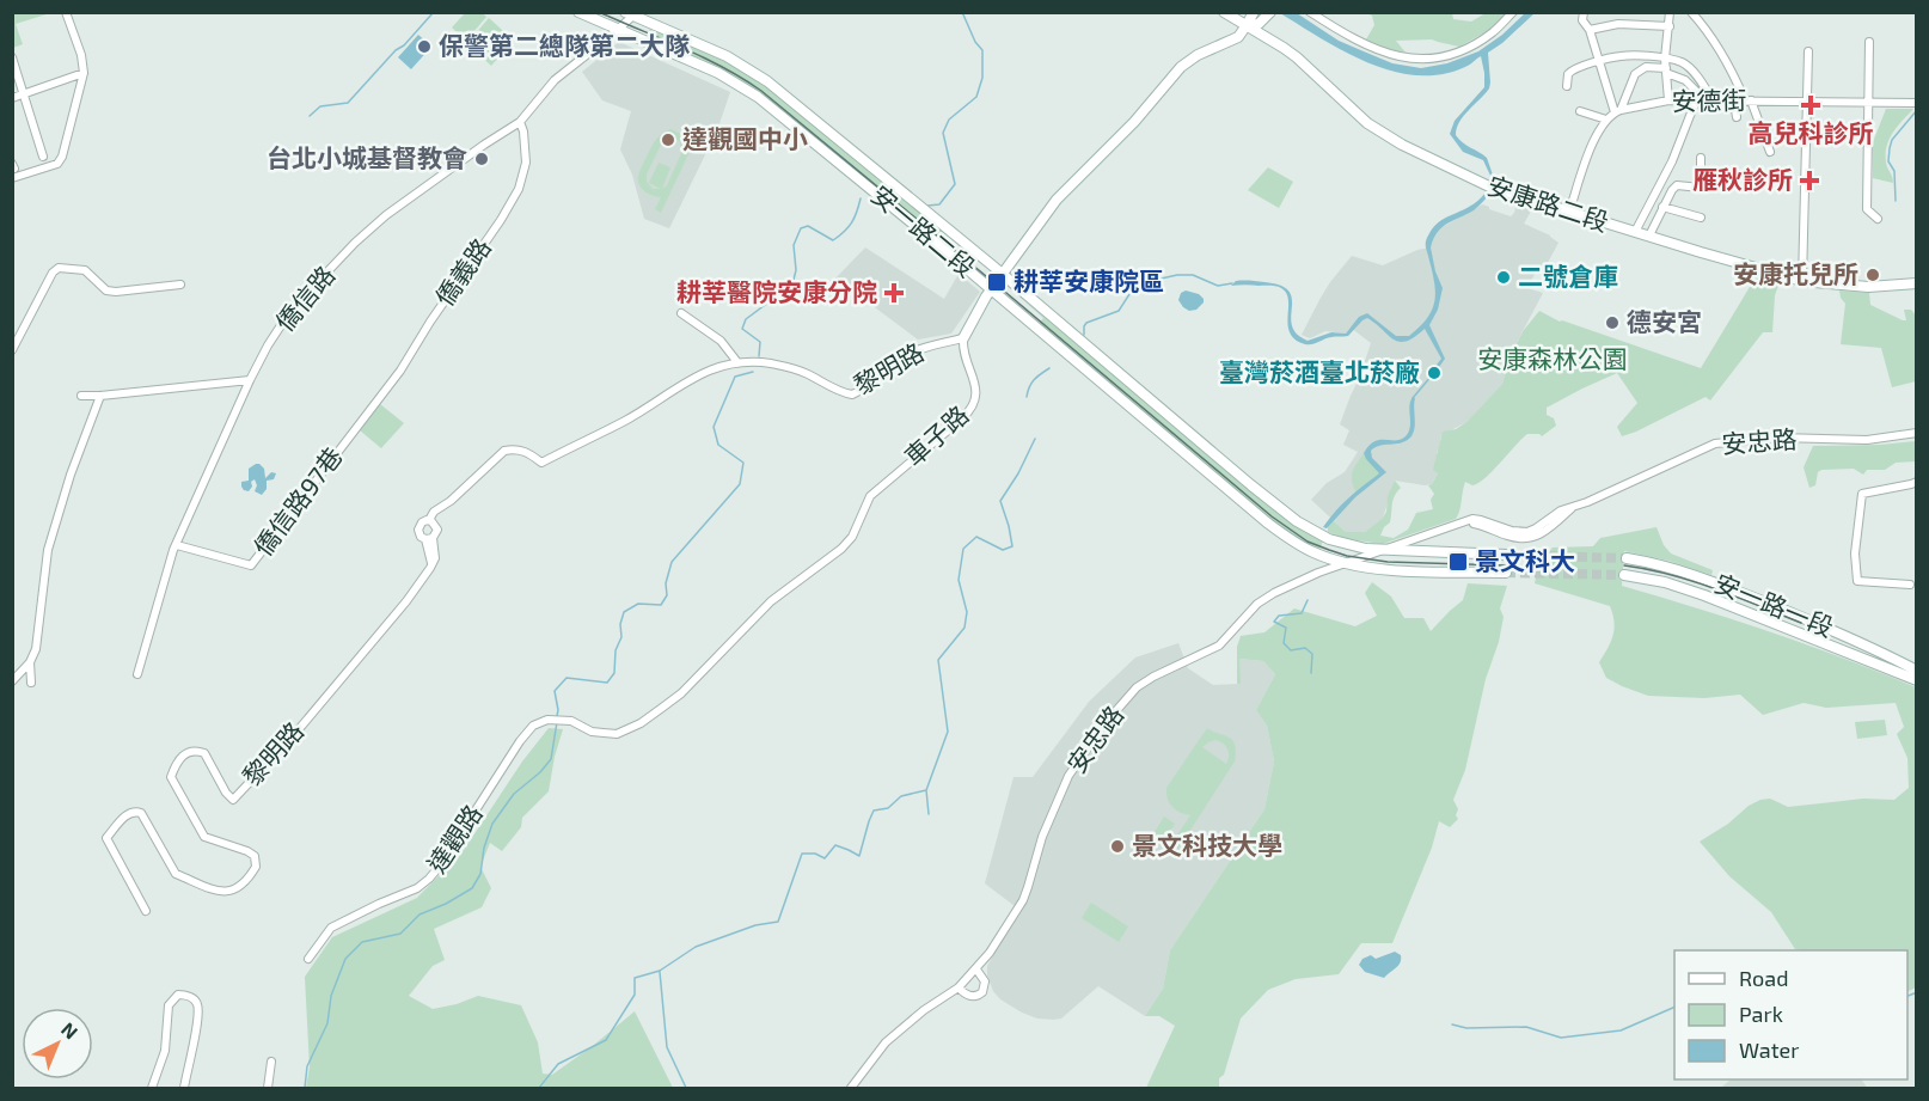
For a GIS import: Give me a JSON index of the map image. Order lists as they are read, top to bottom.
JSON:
{
  "streets": {
    "street": [
      "安德街",
      "安康路二段",
      "安一路二段",
      "僑義路",
      "僑信路",
      "黎明路",
      "車子路",
      "安忠路",
      "僑信路97巷",
      "安一路一段",
      "達觀路"
    ]
  },
  "crossings": [
    ["安德街", "安康路二段"],
    ["安一路二段", "僑信路"],
    ["安一路二段", "安忠路"],
    ["僑義路", "僑信路"],
    ["僑義路", "僑信路97巷"],
    ["僑信路", "僑信路97巷"],
    ["黎明路", "車子路"],
    ["車子路", "達觀路"]
  ],
  "parks": ["安康森林公園"],
  "places": {
    "other": [
      "保警第二總隊第二大隊",
      "達觀國中小",
      "台北小城基督教會",
      "安康托兒所",
      "二號倉庫",
      "德安宮",
      "臺灣菸酒臺北菸廠",
      "景文科技大學"
    ],
    "health": ["高兒科診所", "雁秋診所", "耕莘醫院安康分院"],
    "transit": ["耕莘安康院區", "景文科大"]
  },
  "legend": ["Road", "Park", "Water"],
  "north": "top right"
}
